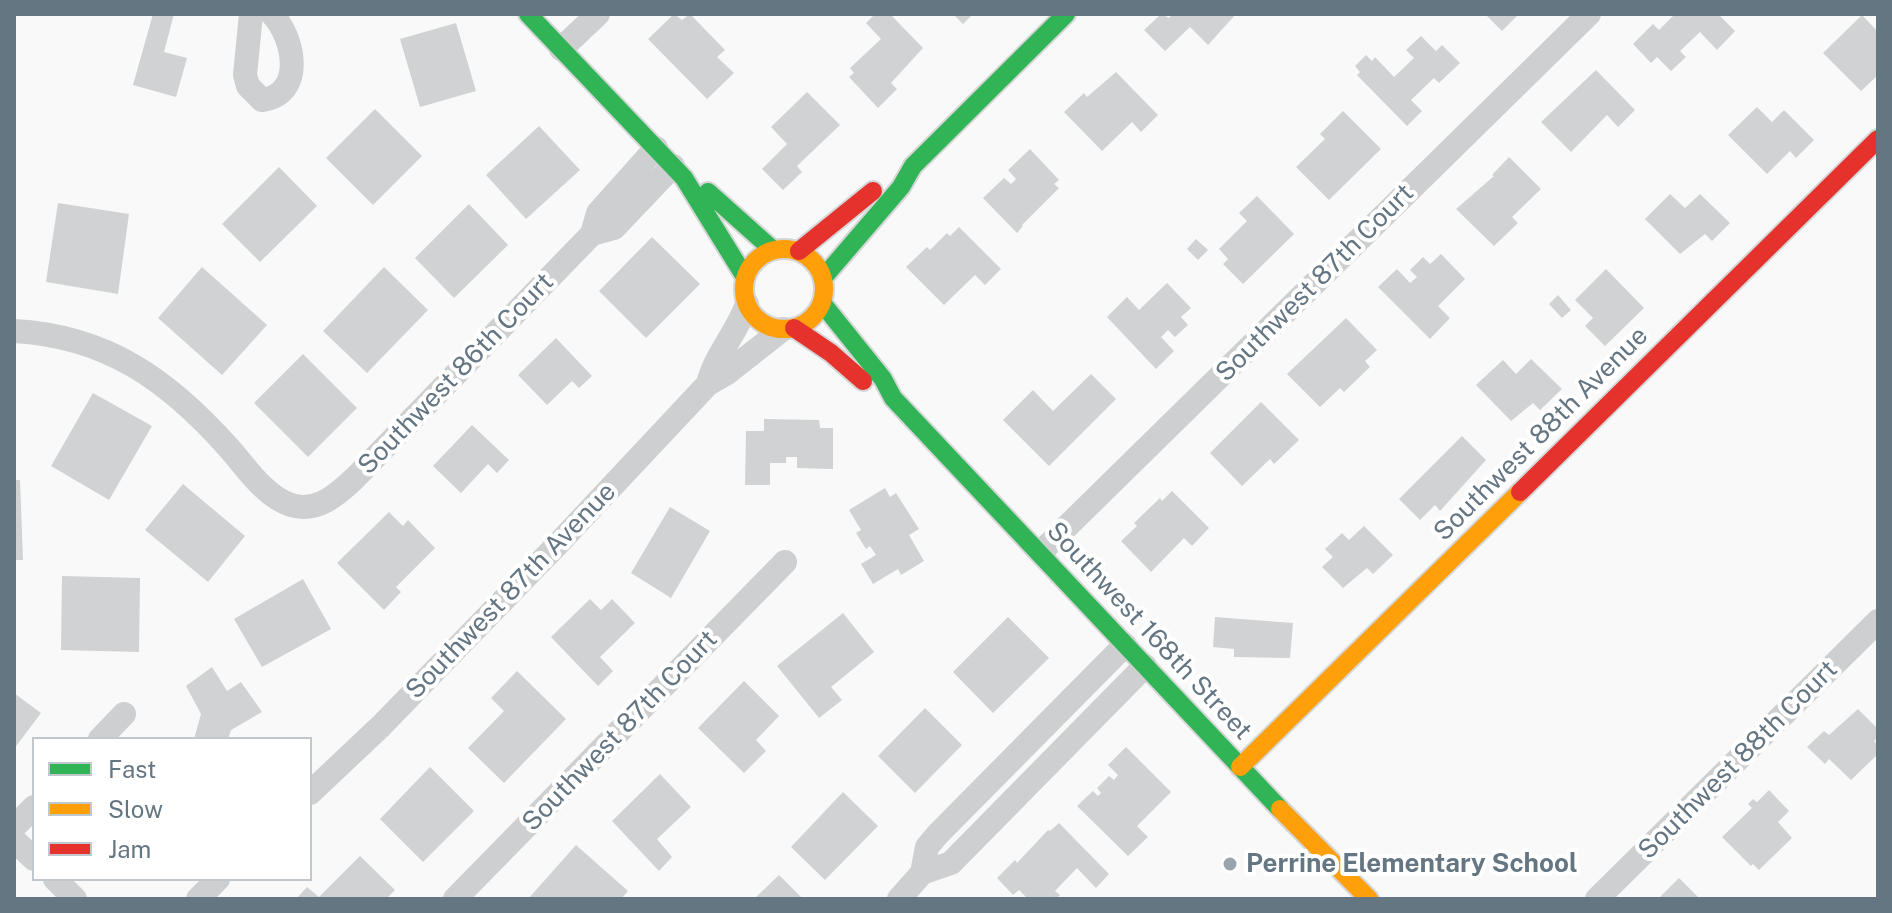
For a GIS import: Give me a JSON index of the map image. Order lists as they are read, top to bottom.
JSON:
{
  "streets": {
    "street": [
      "Southwest 87th Court",
      "Southwest 86th Court",
      "Southwest 88th Avenue",
      "Southwest 87th Avenue",
      "Southwest 168th Street",
      "Southwest 88th Court"
    ]
  },
  "crossings": [
    ["Southwest 87th Court", "Southwest 168th Street"],
    ["Southwest 88th Avenue", "Southwest 168th Street"],
    ["Southwest 87th Avenue", "Southwest 168th Street"]
  ],
  "places": ["Perrine Elementary School"],
  "legend": ["Fast", "Slow", "Jam"]
}
